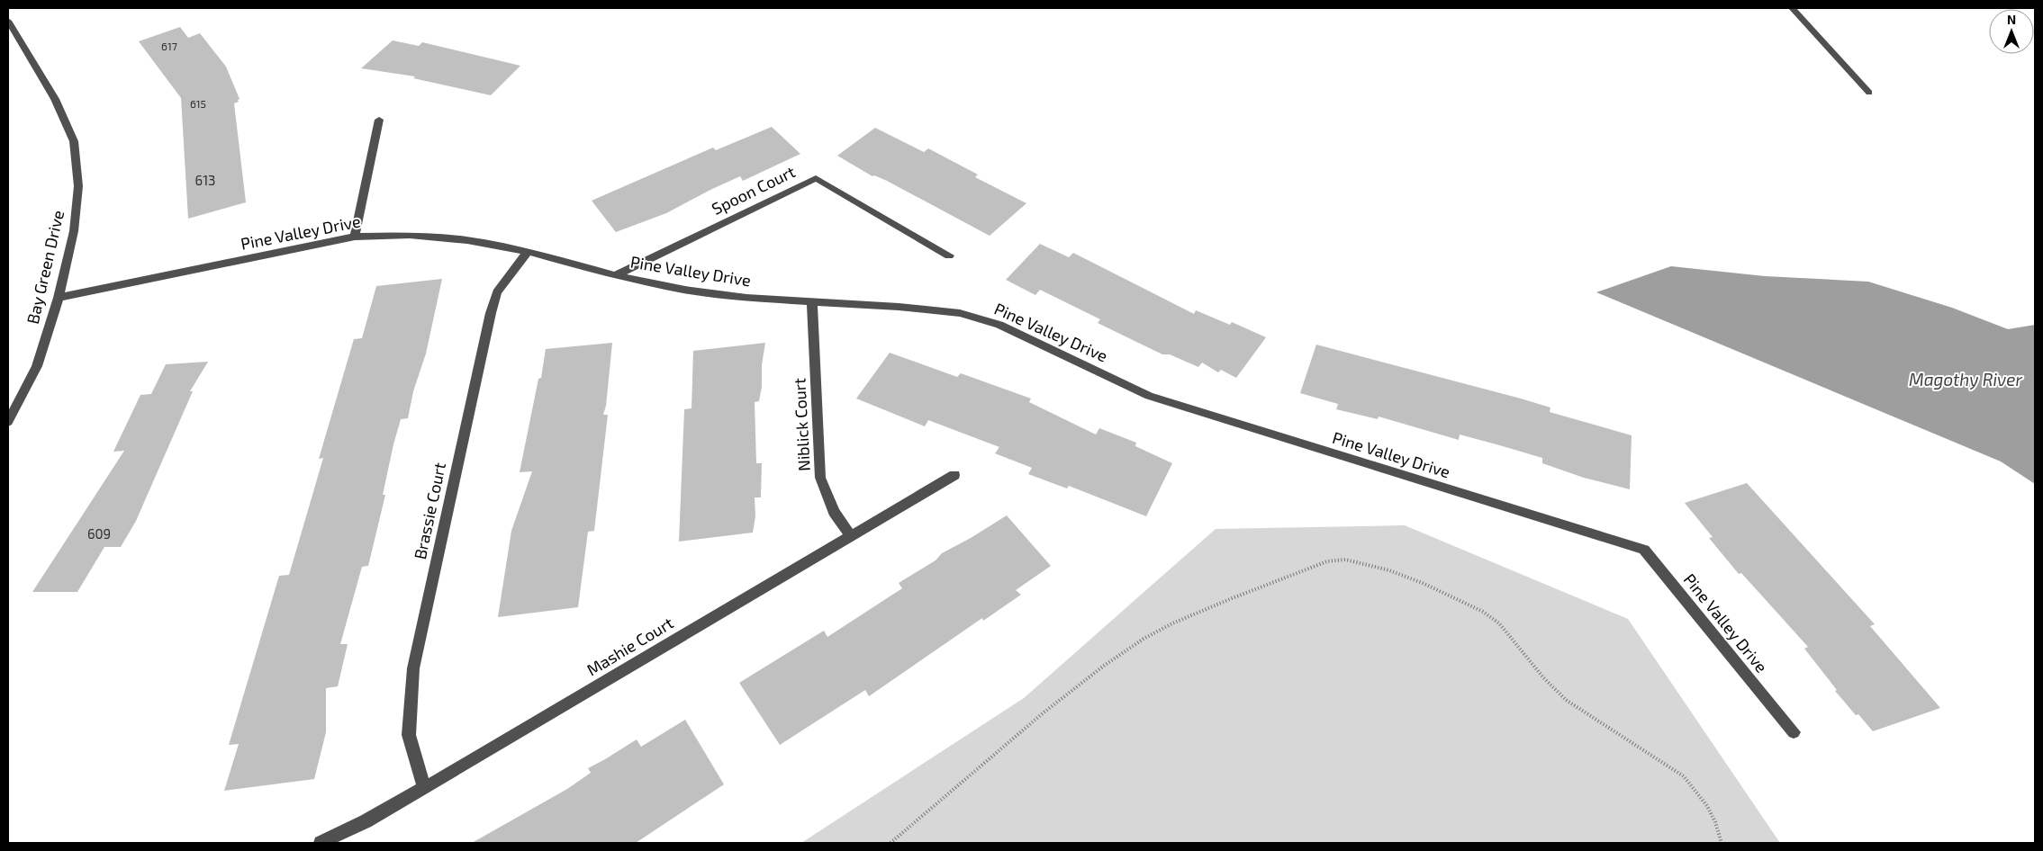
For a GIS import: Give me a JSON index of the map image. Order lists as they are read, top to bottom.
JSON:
{
  "streets": {
    "street": [
      "Spoon Court",
      "Pine Valley Drive",
      "Bay Green Drive",
      "Niblick Court",
      "Brassie Court",
      "Mashie Court"
    ]
  },
  "crossings": [
    ["Spoon Court", "Pine Valley Drive"],
    ["Pine Valley Drive", "Bay Green Drive"],
    ["Pine Valley Drive", "Niblick Court"],
    ["Pine Valley Drive", "Brassie Court"],
    ["Niblick Court", "Mashie Court"],
    ["Brassie Court", "Mashie Court"]
  ],
  "water": ["Magothy River"],
  "house_numbers": [
    "617",
    "615",
    "613",
    "609"
  ],
  "north": "top"
}
